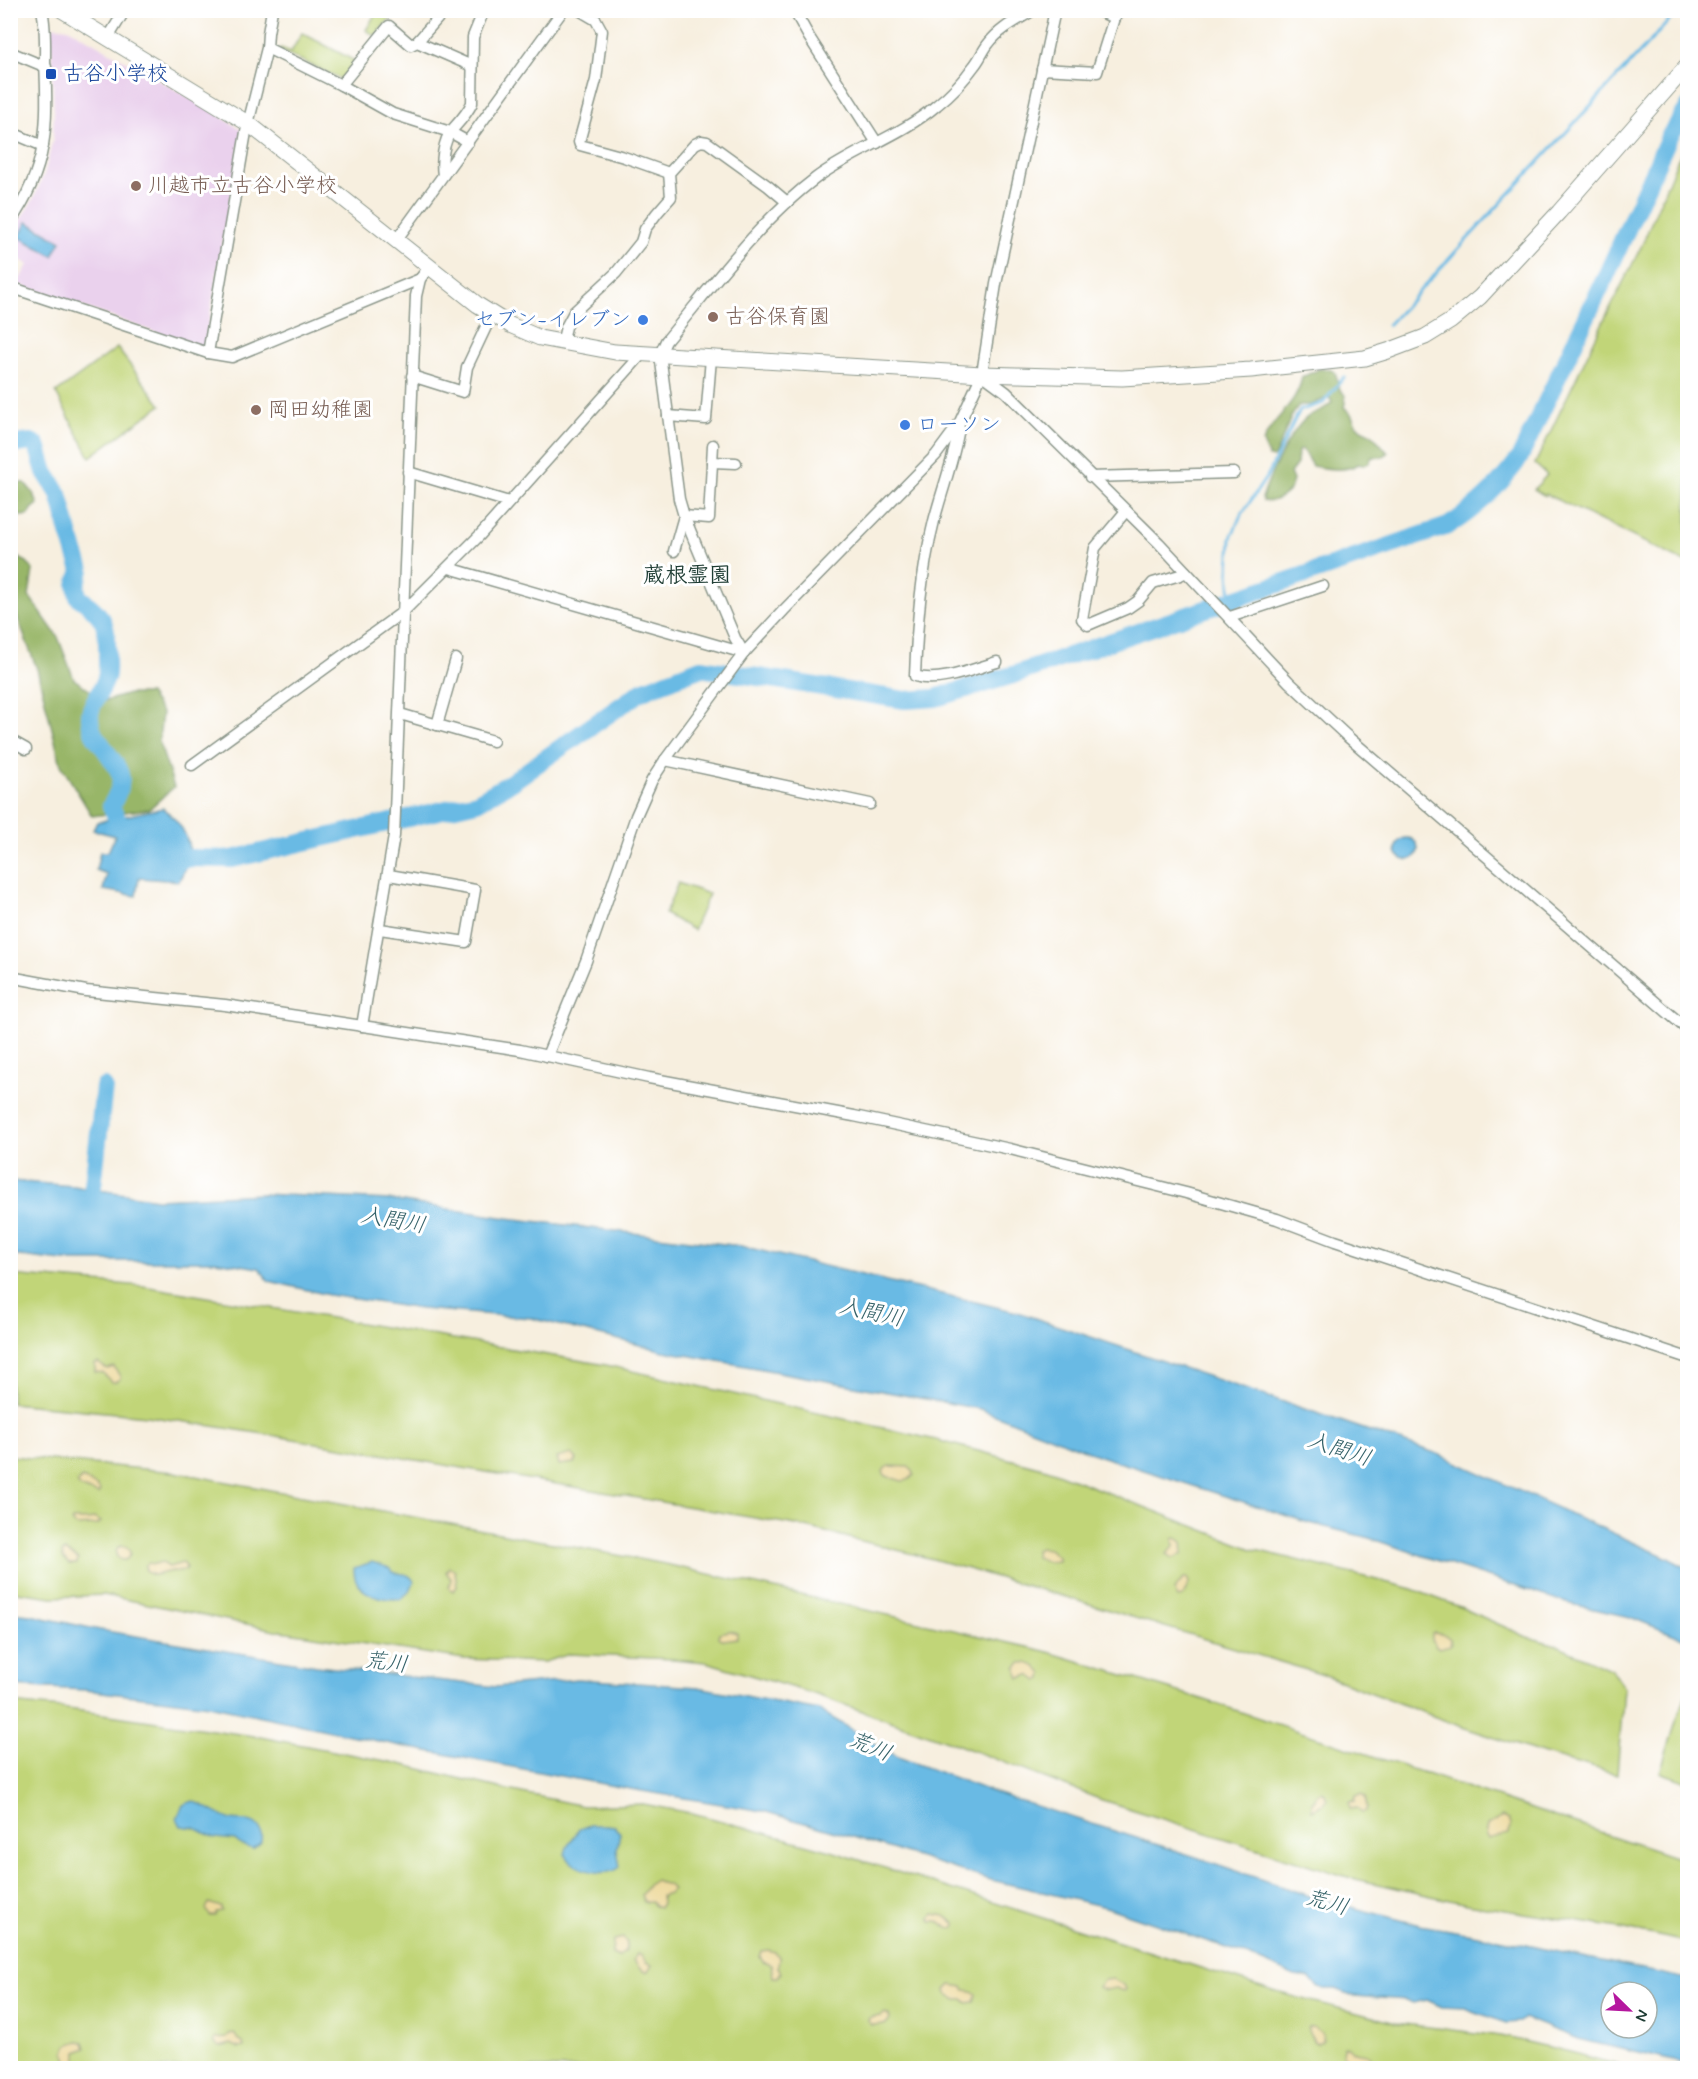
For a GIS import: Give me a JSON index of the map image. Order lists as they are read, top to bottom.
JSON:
{
  "districts": ["蔵根霊園"],
  "water": ["入間川", "荒川"],
  "places": {
    "transit": ["古谷小学校"],
    "other": [
      "川越市立古谷小学校",
      "古谷保育園",
      "セブン-イレブン",
      "岡田幼稚園",
      "ローソン"
    ]
  },
  "north": "bottom right"
}
